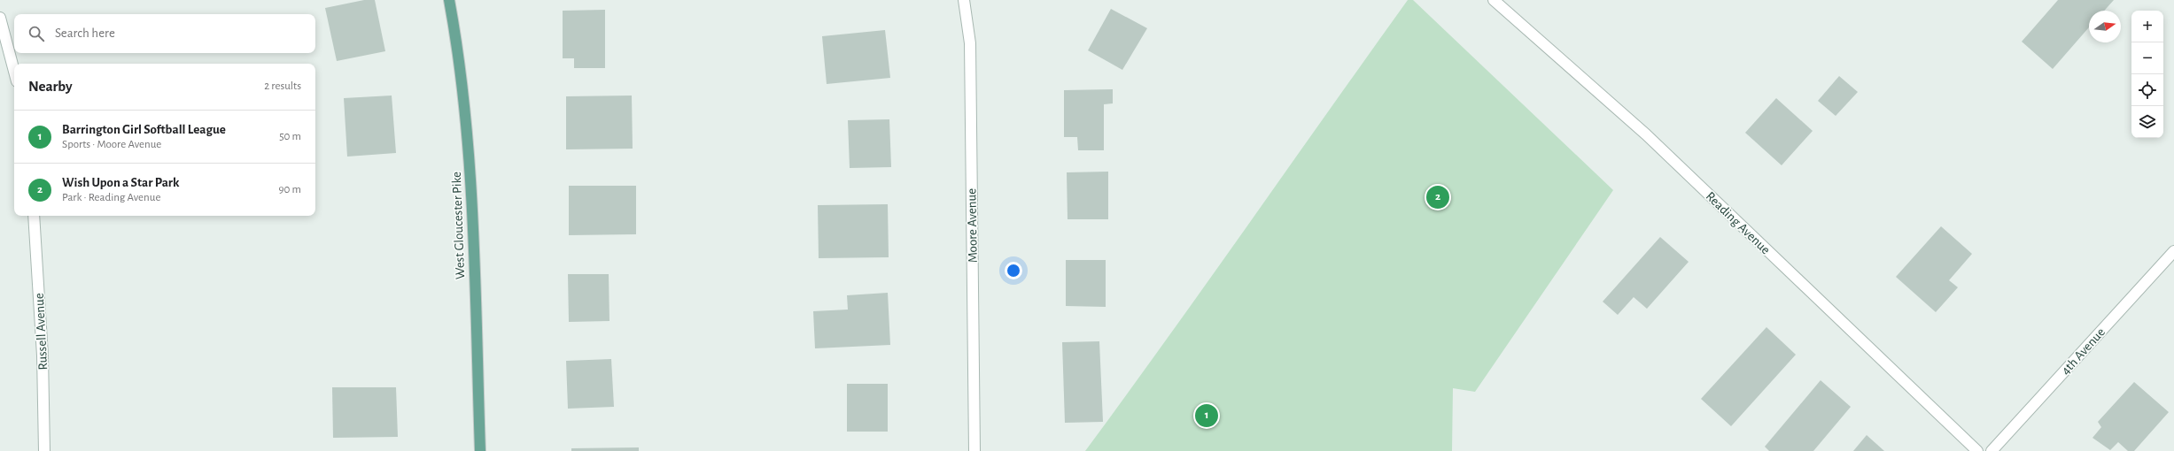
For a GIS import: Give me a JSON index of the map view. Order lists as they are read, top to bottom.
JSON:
{
  "streets": {
    "main road": ["West Gloucester Pike"],
    "street": [
      "Reading Avenue",
      "Moore Avenue",
      "Russell Avenue",
      "4th Avenue"
    ]
  },
  "north": "right",
  "page": {
    "map_buttons": ["+", "−"],
    "search": "Search here",
    "heading": ["Nearby", "2 results"],
    "list": [
      {
        "mark": "1",
        "name": "Barrington Girl Softball League",
        "note": "Sports · Moore Avenue",
        "value": "50 m"
      },
      {
        "mark": "2",
        "name": "Wish Upon a Star Park",
        "note": "Park · Reading Avenue",
        "value": "90 m"
      }
    ],
    "pins": ["2", "1"]
  }
}
